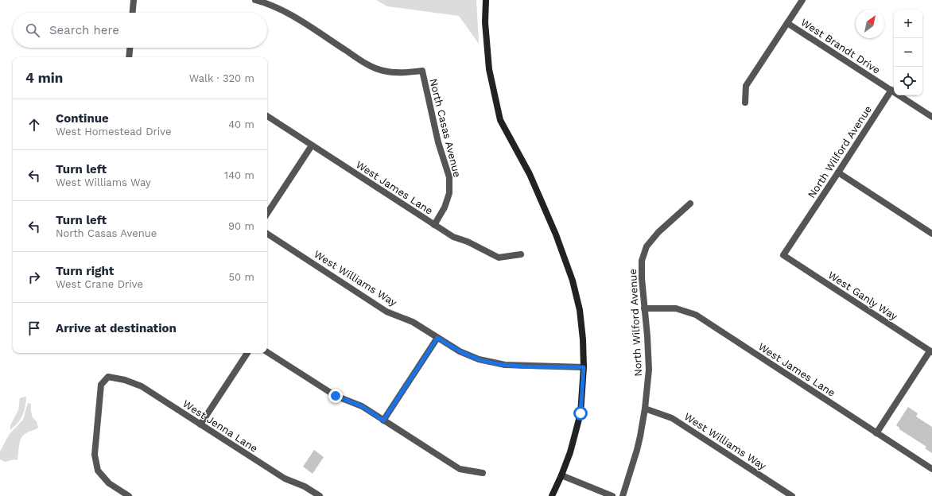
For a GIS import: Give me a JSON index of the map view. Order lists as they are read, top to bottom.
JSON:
{
  "streets": {
    "street": [
      "West Brandt Drive",
      "North Casas Avenue",
      "North Wilford Avenue",
      "West James Lane",
      "West Williams Way",
      "West Ganly Way",
      "West Jenna Lane"
    ]
  },
  "crossings": [
    ["West Brandt Drive", "North Wilford Avenue"],
    ["North Casas Avenue", "West James Lane"],
    ["North Wilford Avenue", "West James Lane"],
    ["North Wilford Avenue", "West Williams Way"],
    ["North Wilford Avenue", "West Ganly Way"]
  ],
  "north": "top right",
  "page": {
    "map_buttons": ["+", "−"],
    "search": "Search here",
    "heading": ["4 min", "Walk · 320 m"],
    "list": [
      ["Continue", "West Homestead Drive", "40 m"],
      ["Turn left", "West Williams Way", "140 m"],
      ["Turn left", "North Casas Avenue", "90 m"],
      ["Turn right", "West Crane Drive", "50 m"],
      "Arrive at destination"
    ]
  }
}
